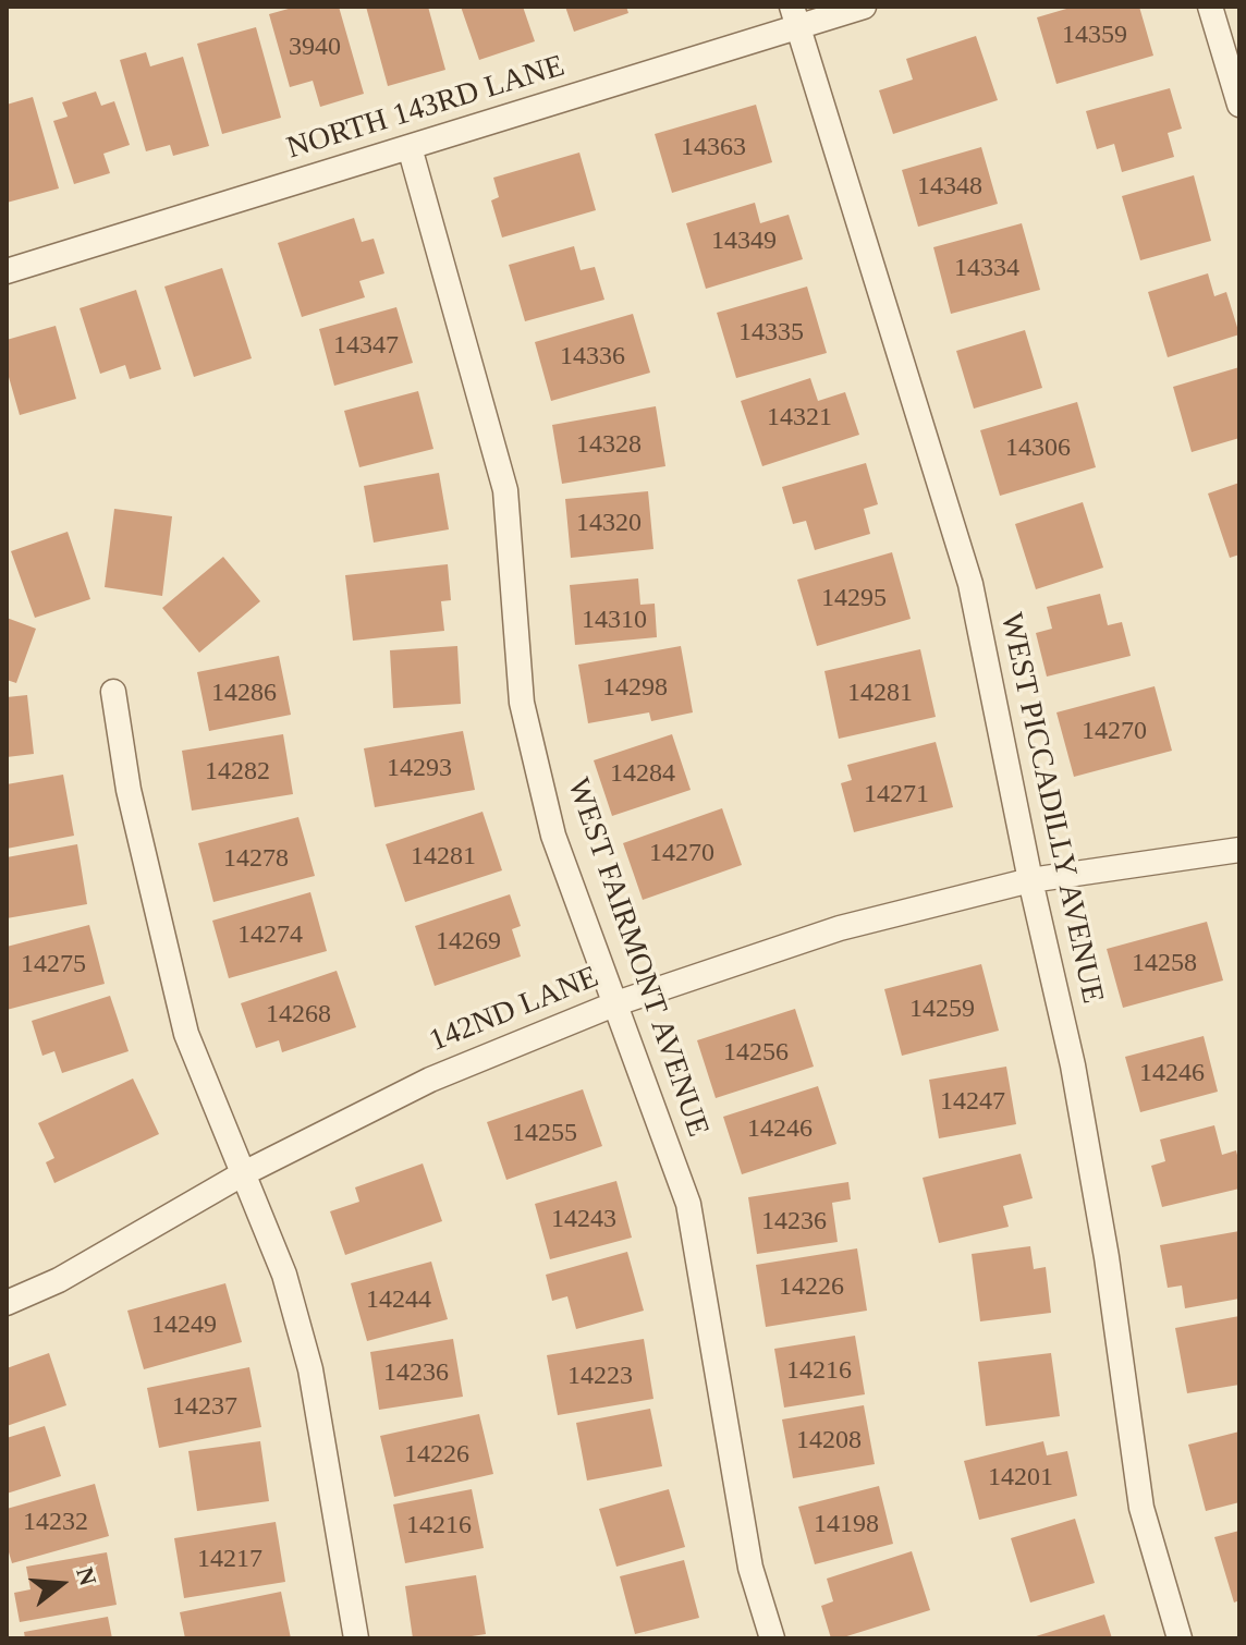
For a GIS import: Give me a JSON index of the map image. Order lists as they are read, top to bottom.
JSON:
{
  "streets": {
    "street": [
      "NORTH 143RD LANE",
      "WEST PICCADILLY AVENUE",
      "WEST FAIRMONT AVENUE",
      "142ND LANE"
    ]
  },
  "crossings": [
    ["NORTH 143RD LANE", "WEST PICCADILLY AVENUE"],
    ["NORTH 143RD LANE", "WEST FAIRMONT AVENUE"],
    ["WEST PICCADILLY AVENUE", "142ND LANE"],
    ["WEST FAIRMONT AVENUE", "142ND LANE"]
  ],
  "house_numbers": [
    "14359",
    "3940",
    "14363",
    "14348",
    "14349",
    "14334",
    "14335",
    "14347",
    "14336",
    "14321",
    "14328",
    "14306",
    "14320",
    "14295",
    "14310",
    "14298",
    "14286",
    "14281",
    "14270",
    "14293",
    "14282",
    "14284",
    "14271",
    "14270",
    "14281",
    "14278",
    "14274",
    "14269",
    "14258",
    "14275",
    "14259",
    "14268",
    "14256",
    "14246",
    "14247",
    "14246",
    "14255",
    "14243",
    "14236",
    "14226",
    "14244",
    "14249",
    "14216",
    "14236",
    "14223",
    "14237",
    "14208",
    "14226",
    "14201",
    "14232",
    "14198",
    "14216",
    "14217"
  ],
  "north": "right"
}
